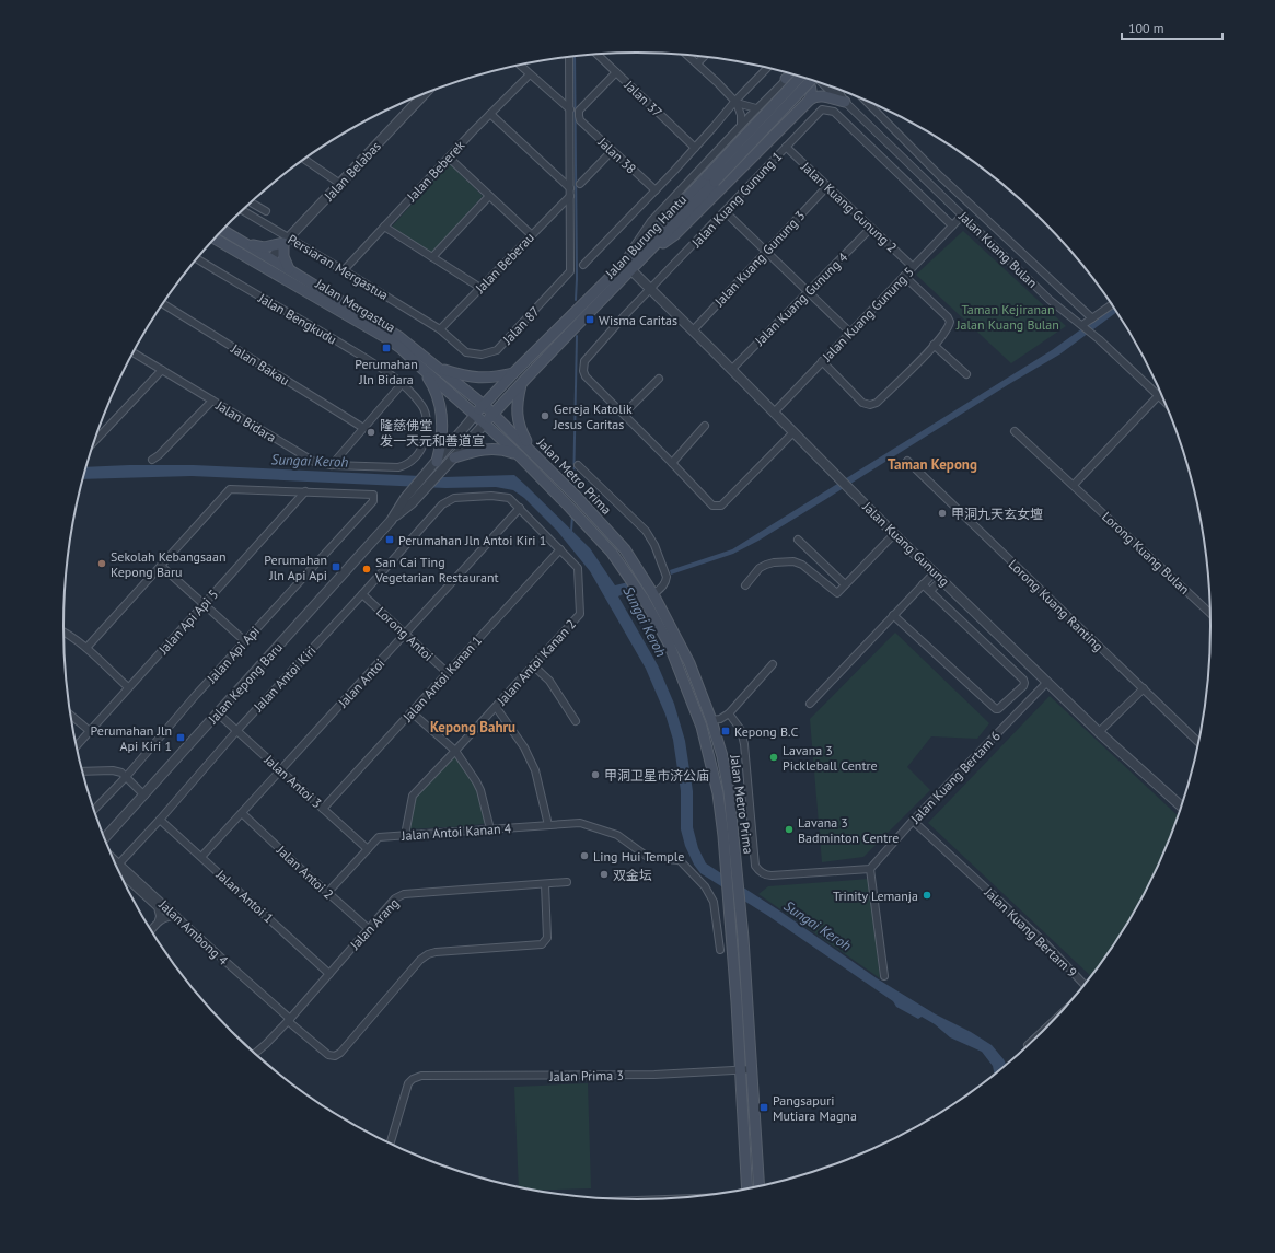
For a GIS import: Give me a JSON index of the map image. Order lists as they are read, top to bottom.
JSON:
{
  "streets": {
    "main road": ["Jalan Burung Hantu", "Jalan Mergastua", "Jalan Metro Prima"],
    "street": [
      "Jalan 37",
      "Jalan 38",
      "Jalan Belabas",
      "Jalan Beberek",
      "Jalan Kuang Gunung 1",
      "Jalan Kuang Gunung 2",
      "Jalan Kuang Bulan",
      "Jalan Kuang Gunung 3",
      "Jalan Beberau",
      "Persiaran Mergastua",
      "Jalan Kuang Gunung 4",
      "Jalan Kuang Gunung 5",
      "Jalan Bengkudu",
      "Jalan 87",
      "Jalan Bakau",
      "Jalan Bidara",
      "Jalan Kuang Gunung",
      "Lorong Kuang Bulan",
      "Lorong Kuang Ranting",
      "Jalan Api Api 5",
      "Lorong Antoi",
      "Jalan Api Api",
      "Jalan Antoi Kanan 2",
      "Jalan Antoi Kiri",
      "Jalan Antoi Kanan 1",
      "Jalan Kepong Baru",
      "Jalan Antoi",
      "Jalan Kuang Bertam 6",
      "Jalan Antoi 3",
      "Jalan Antoi Kanan 4",
      "Jalan Antoi 2",
      "Jalan Antoi 1",
      "Jalan Arang",
      "Jalan Ambong 4",
      "Jalan Kuang Bertam 9",
      "Jalan Prima 3"
    ]
  },
  "crossings": [
    ["Jalan 37", "Jalan 38"],
    ["Jalan Belabas", "Persiaran Mergastua"],
    ["Jalan Belabas", "Jalan Mergastua"],
    ["Jalan Beberek", "Persiaran Mergastua"],
    ["Jalan Kuang Gunung 1", "Jalan Kuang Gunung 2"],
    ["Jalan Kuang Gunung 1", "Jalan Kuang Gunung 5"],
    ["Jalan Kuang Gunung 1", "Jalan Kuang Gunung"],
    ["Jalan Kuang Gunung 2", "Jalan Kuang Gunung 3"],
    ["Jalan Kuang Gunung 2", "Jalan Kuang Gunung 4"],
    ["Jalan Kuang Gunung 2", "Jalan Kuang Gunung 5"],
    ["Jalan Burung Hantu", "Jalan Mergastua"],
    ["Jalan Burung Hantu", "Jalan Metro Prima"],
    ["Jalan Burung Hantu", "Jalan Kuang Gunung"],
    ["Jalan Burung Hantu", "Jalan Kepong Baru"],
    ["Jalan Kuang Bulan", "Jalan Kuang Gunung 5"],
    ["Jalan Kuang Gunung 3", "Jalan Kuang Gunung"],
    ["Jalan Beberau", "Persiaran Mergastua"],
    ["Jalan Beberau", "Jalan 87"],
    ["Persiaran Mergastua", "Jalan 87"],
    ["Jalan Kuang Gunung 4", "Jalan Kuang Gunung"],
    ["Jalan Mergastua", "Jalan Metro Prima"],
    ["Jalan Mergastua", "Jalan Kepong Baru"],
    ["Jalan Kuang Gunung 5", "Jalan Kuang Gunung"],
    ["Jalan Bengkudu", "Jalan Bidara"],
    ["Jalan Metro Prima", "Jalan Kepong Baru"],
    ["Jalan Metro Prima", "Jalan Prima 3"],
    ["Jalan Kuang Gunung", "Jalan Kuang Bertam 6"],
    ["Jalan Api Api 5", "Jalan Api Api"],
    ["Lorong Antoi", "Jalan Antoi Kiri"],
    ["Lorong Antoi", "Jalan Antoi Kanan 1"],
    ["Lorong Antoi", "Jalan Antoi"],
    ["Jalan Antoi Kanan 2", "Jalan Antoi Kanan 1"],
    ["Jalan Antoi Kanan 2", "Jalan Antoi Kanan 4"],
    ["Jalan Antoi Kiri", "Jalan Antoi"],
    ["Jalan Antoi Kiri", "Jalan Antoi 3"],
    ["Jalan Antoi Kiri", "Jalan Antoi 1"],
    ["Jalan Antoi Kanan 1", "Jalan Antoi 3"],
    ["Jalan Kepong Baru", "Jalan Antoi 3"],
    ["Jalan Antoi", "Jalan Antoi 3"],
    ["Jalan Antoi", "Jalan Antoi 2"],
    ["Jalan Antoi", "Jalan Antoi 1"],
    ["Jalan Kuang Bertam 6", "Jalan Kuang Bertam 9"],
    ["Jalan Antoi 3", "Jalan Antoi Kanan 4"],
    ["Jalan Antoi Kanan 4", "Jalan Antoi 2"],
    ["Jalan Antoi 2", "Jalan Arang"],
    ["Jalan Antoi 1", "Jalan Arang"],
    ["Jalan Arang", "Jalan Ambong 4"]
  ],
  "districts": ["Taman Kepong", "Kepong Bahru"],
  "water": ["Sungai Keroh"],
  "parks": ["Taman Kejiranan Jalan Kuang Bulan"],
  "places": {
    "transit": [
      "Wisma Caritas",
      "Perumahan Jln Bidara",
      "Perumahan Jln Antoi Kiri 1",
      "Perumahan Jln Api Api",
      "Kepong B.C",
      "Perumahan Jln Api Kiri 1",
      "Pangsapuri Mutiara Magna"
    ],
    "other": [
      "Gereja Katolik Jesus Caritas",
      "隆慈佛堂 发一天元和善道宣",
      "甲洞九天玄女壇",
      "Sekolah Kebangsaan Kepong Baru",
      "San Cai Ting Vegetarian Restaurant",
      "Lavana 3 Pickleball Centre",
      "甲洞卫星市济公庙",
      "Lavana 3 Badminton Centre",
      "Ling Hui Temple",
      "双金坛",
      "Trinity Lemanja"
    ]
  },
  "scale_bar": "100 m"
}
